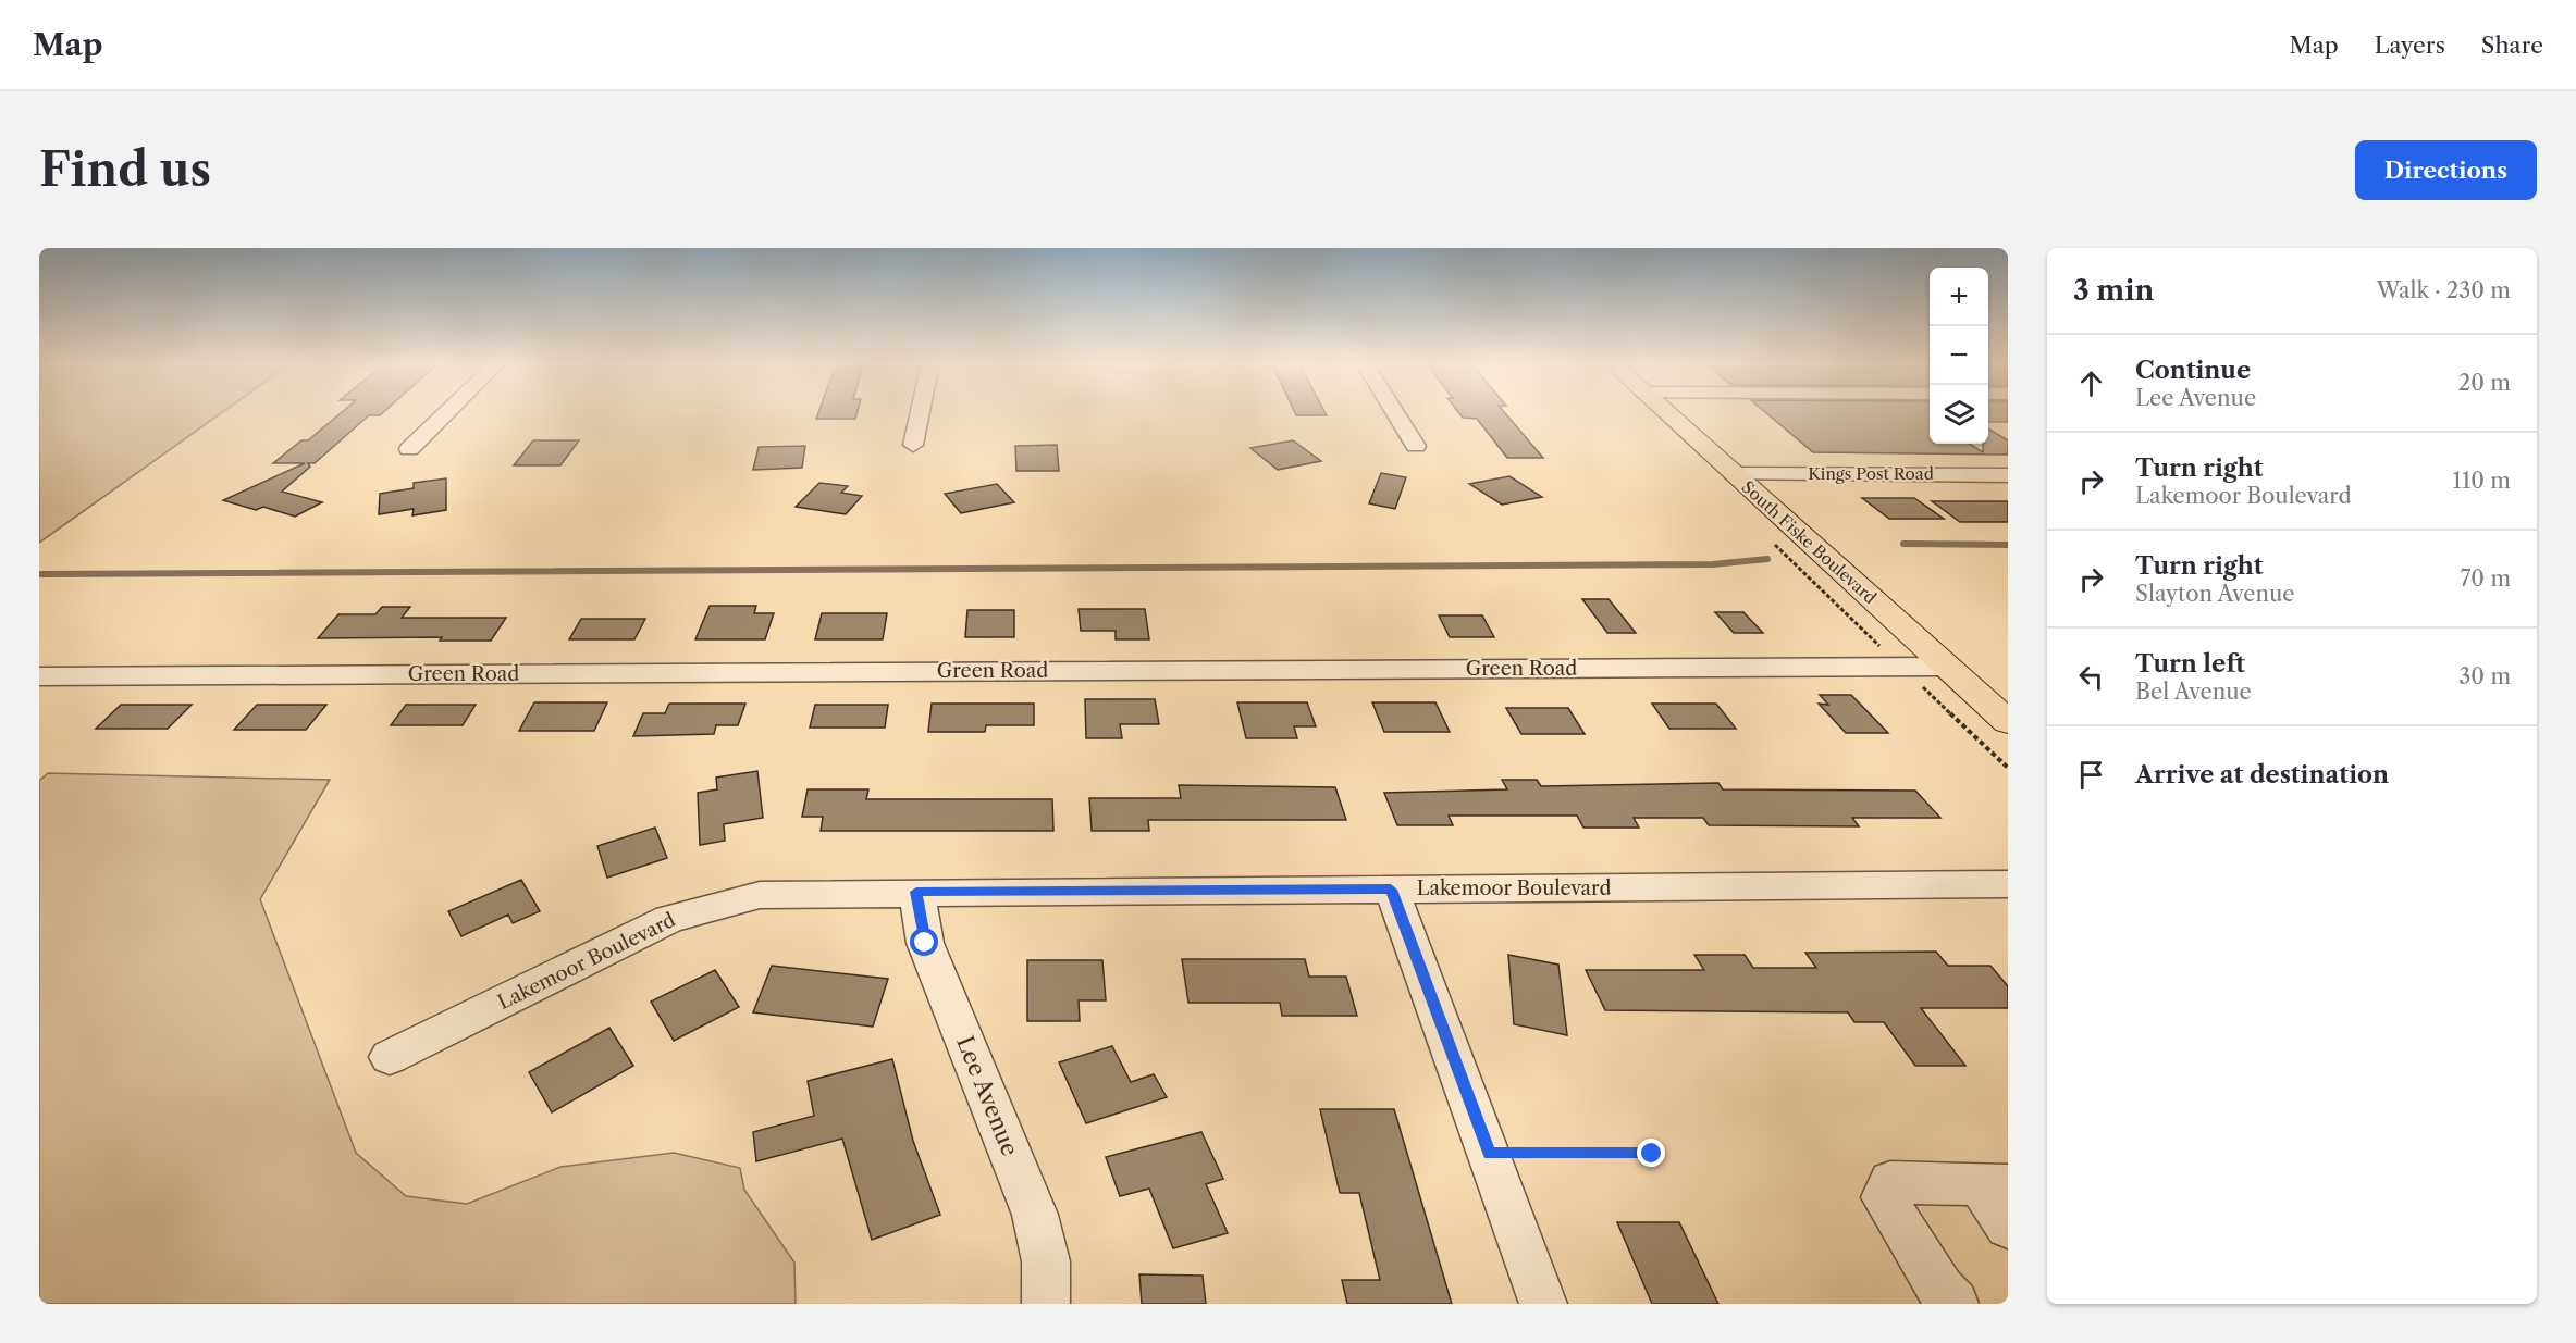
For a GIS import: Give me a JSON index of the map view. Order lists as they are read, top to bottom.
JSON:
{
  "streets": {
    "main road": ["South Fiske Boulevard"],
    "street": [
      "Kings Post Road",
      "Green Road",
      "Lakemoor Boulevard",
      "Lee Avenue"
    ]
  },
  "crossings": [
    ["Kings Post Road", "South Fiske Boulevard"],
    ["South Fiske Boulevard", "Green Road"],
    ["Lakemoor Boulevard", "Lee Avenue"]
  ],
  "page": {
    "header": "Map",
    "nav": ["Map", "Layers", "Share"],
    "buttons": "Directions",
    "title": "Find us",
    "heading": ["3 min", "Walk · 230 m"],
    "map_buttons": ["+", "−"],
    "list": [
      ["Continue", "Lee Avenue", "20 m"],
      ["Turn right", "Lakemoor Boulevard", "110 m"],
      ["Turn right", "Slayton Avenue", "70 m"],
      ["Turn left", "Bel Avenue", "30 m"],
      "Arrive at destination"
    ]
  }
}
